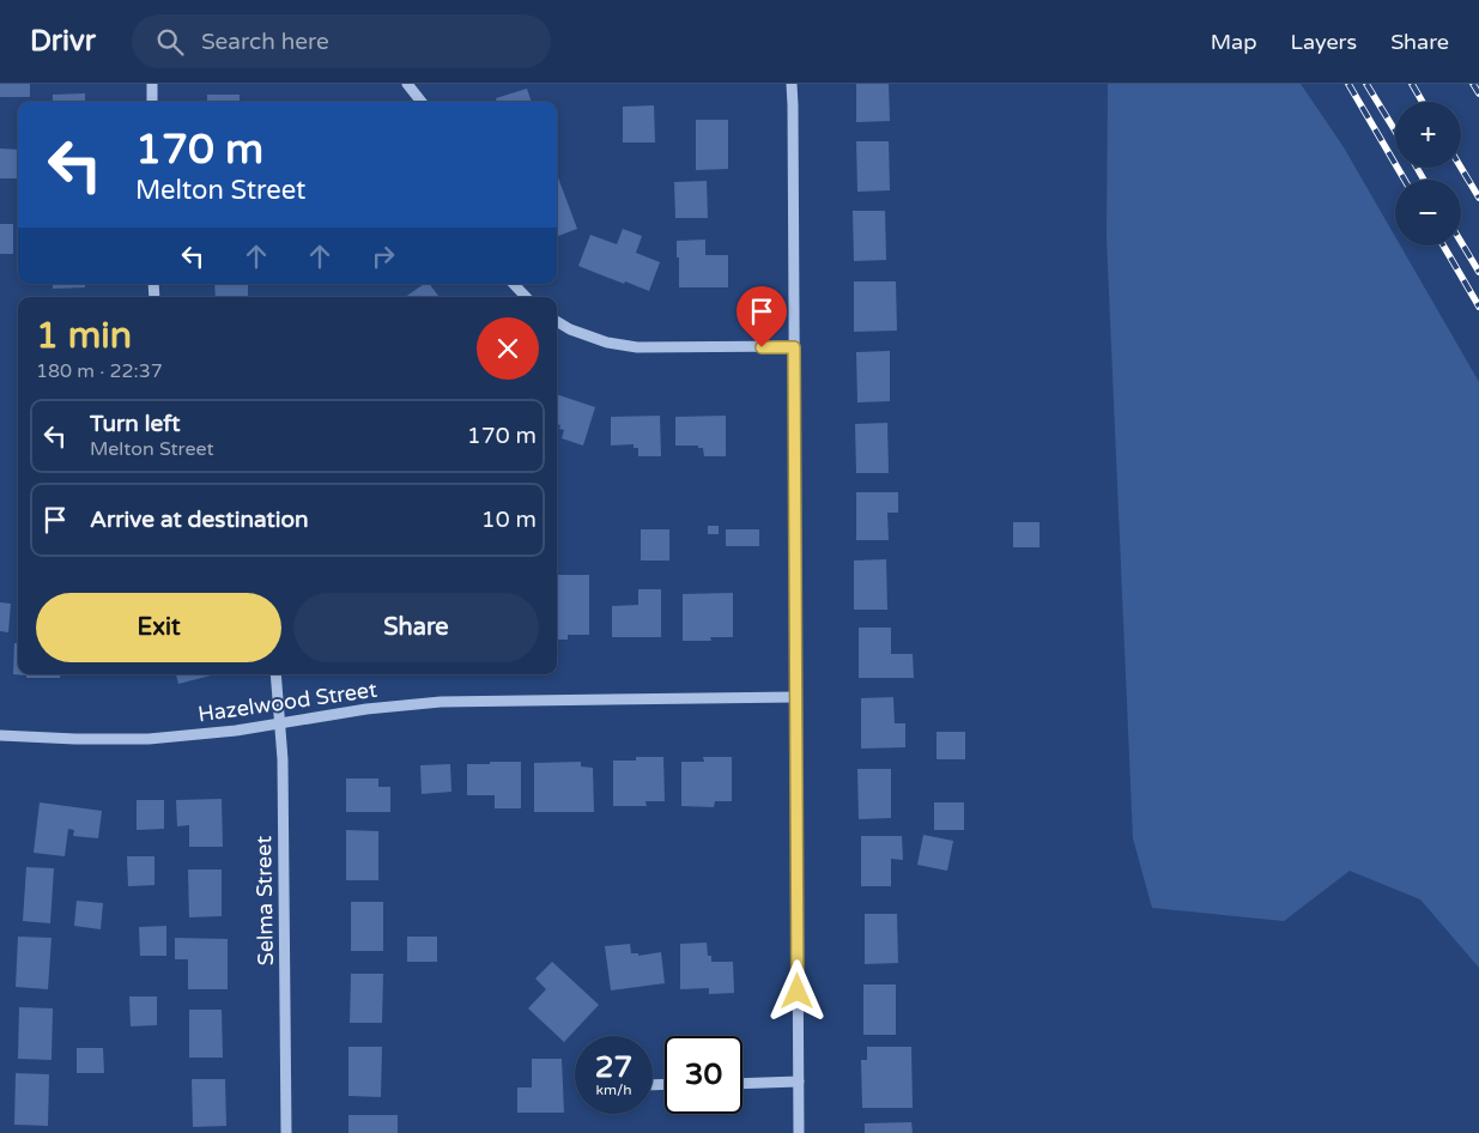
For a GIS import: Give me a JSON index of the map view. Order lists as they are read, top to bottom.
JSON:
{
  "streets": {
    "street": ["Hazelwood Street", "Selma Street"]
  },
  "crossings": [
    ["Hazelwood Street", "Selma Street"]
  ],
  "page": {
    "header": "Drivr",
    "search": "Search here",
    "nav": ["Map", "Layers", "Share"],
    "map_buttons": ["+", "−"],
    "turn": ["170 m", "Melton Street"],
    "heading": ["1 min", "180 m · 22:37"],
    "list": [
      {
        "name": "Turn left",
        "note": "Melton Street",
        "value": "170 m"
      },
      {
        "name": "Arrive at destination",
        "value": "10 m"
      }
    ],
    "buttons": ["Exit", "Share"],
    "speed": "27 km/h",
    "limit": "30"
  }
}
